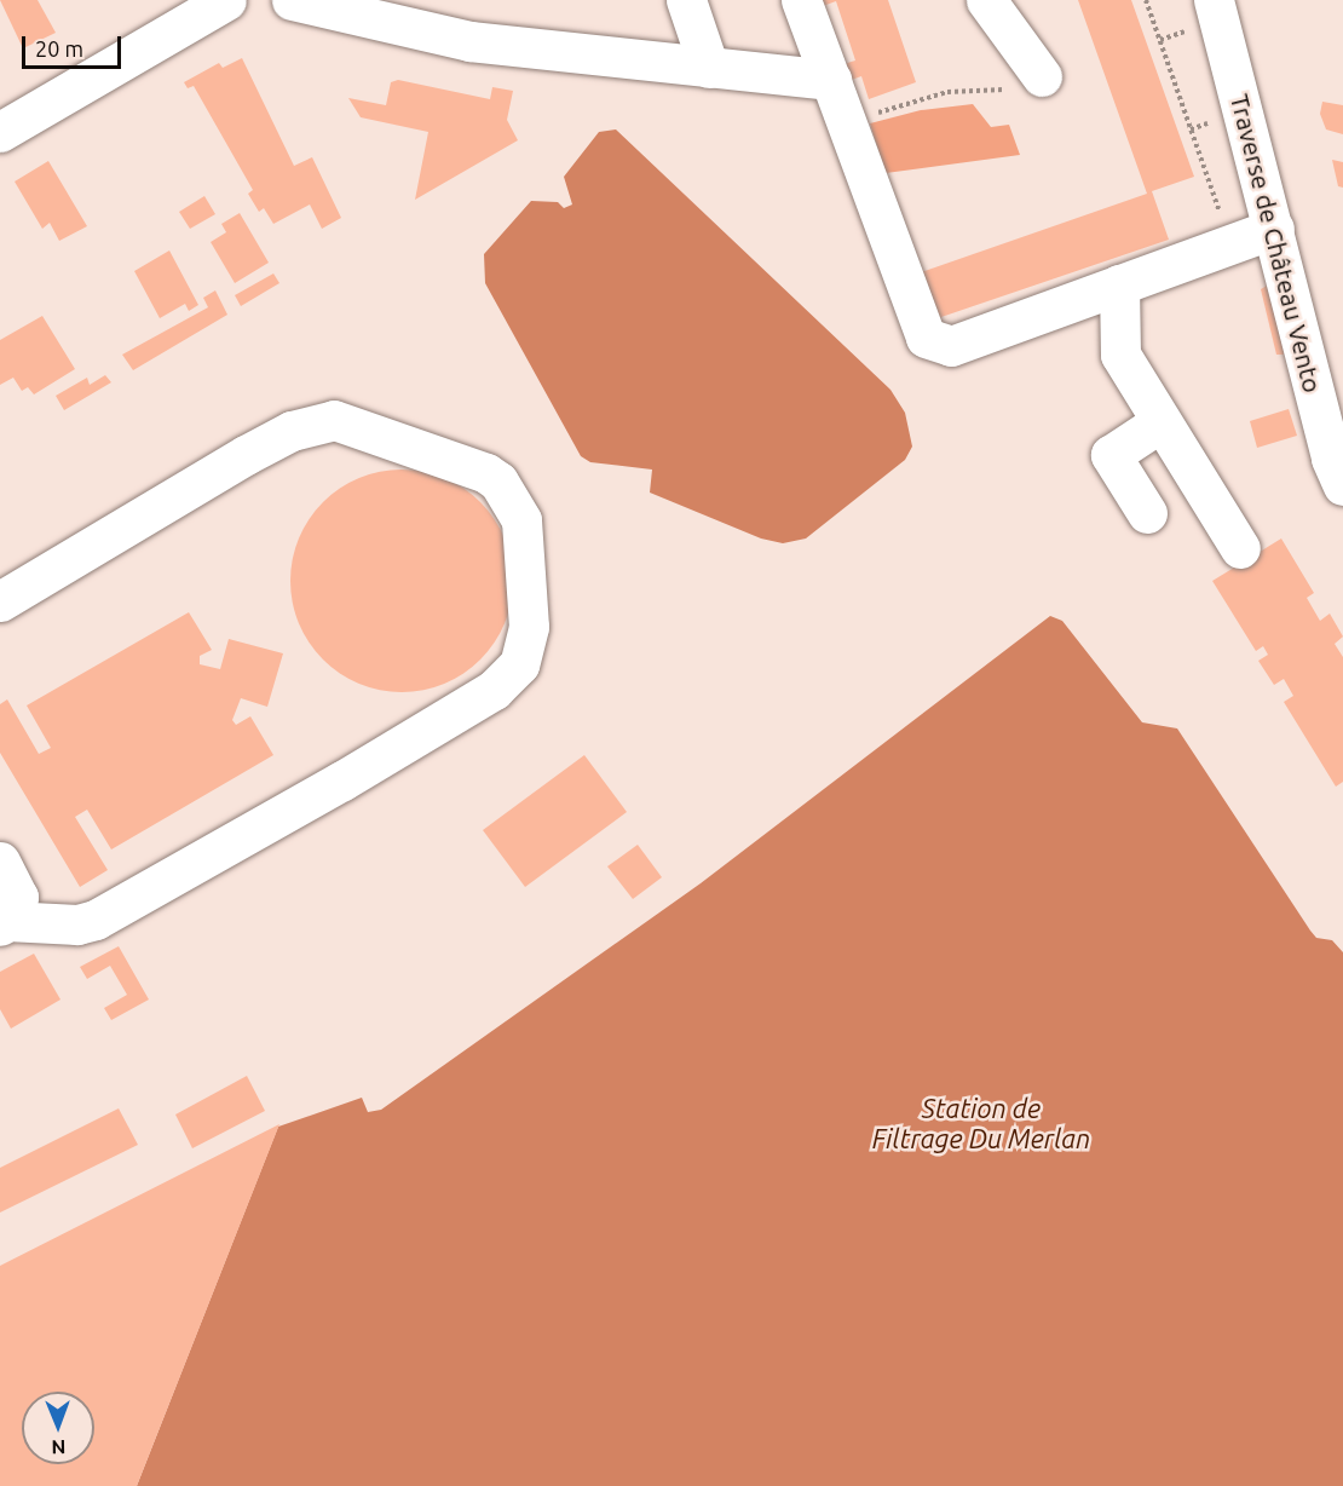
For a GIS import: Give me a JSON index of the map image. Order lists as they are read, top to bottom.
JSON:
{
  "streets": {
    "street": ["Traverse de Château Vento"]
  },
  "water": ["Station de Filtrage Du Merlan"],
  "scale_bar": "20 m",
  "north": "bottom"
}
